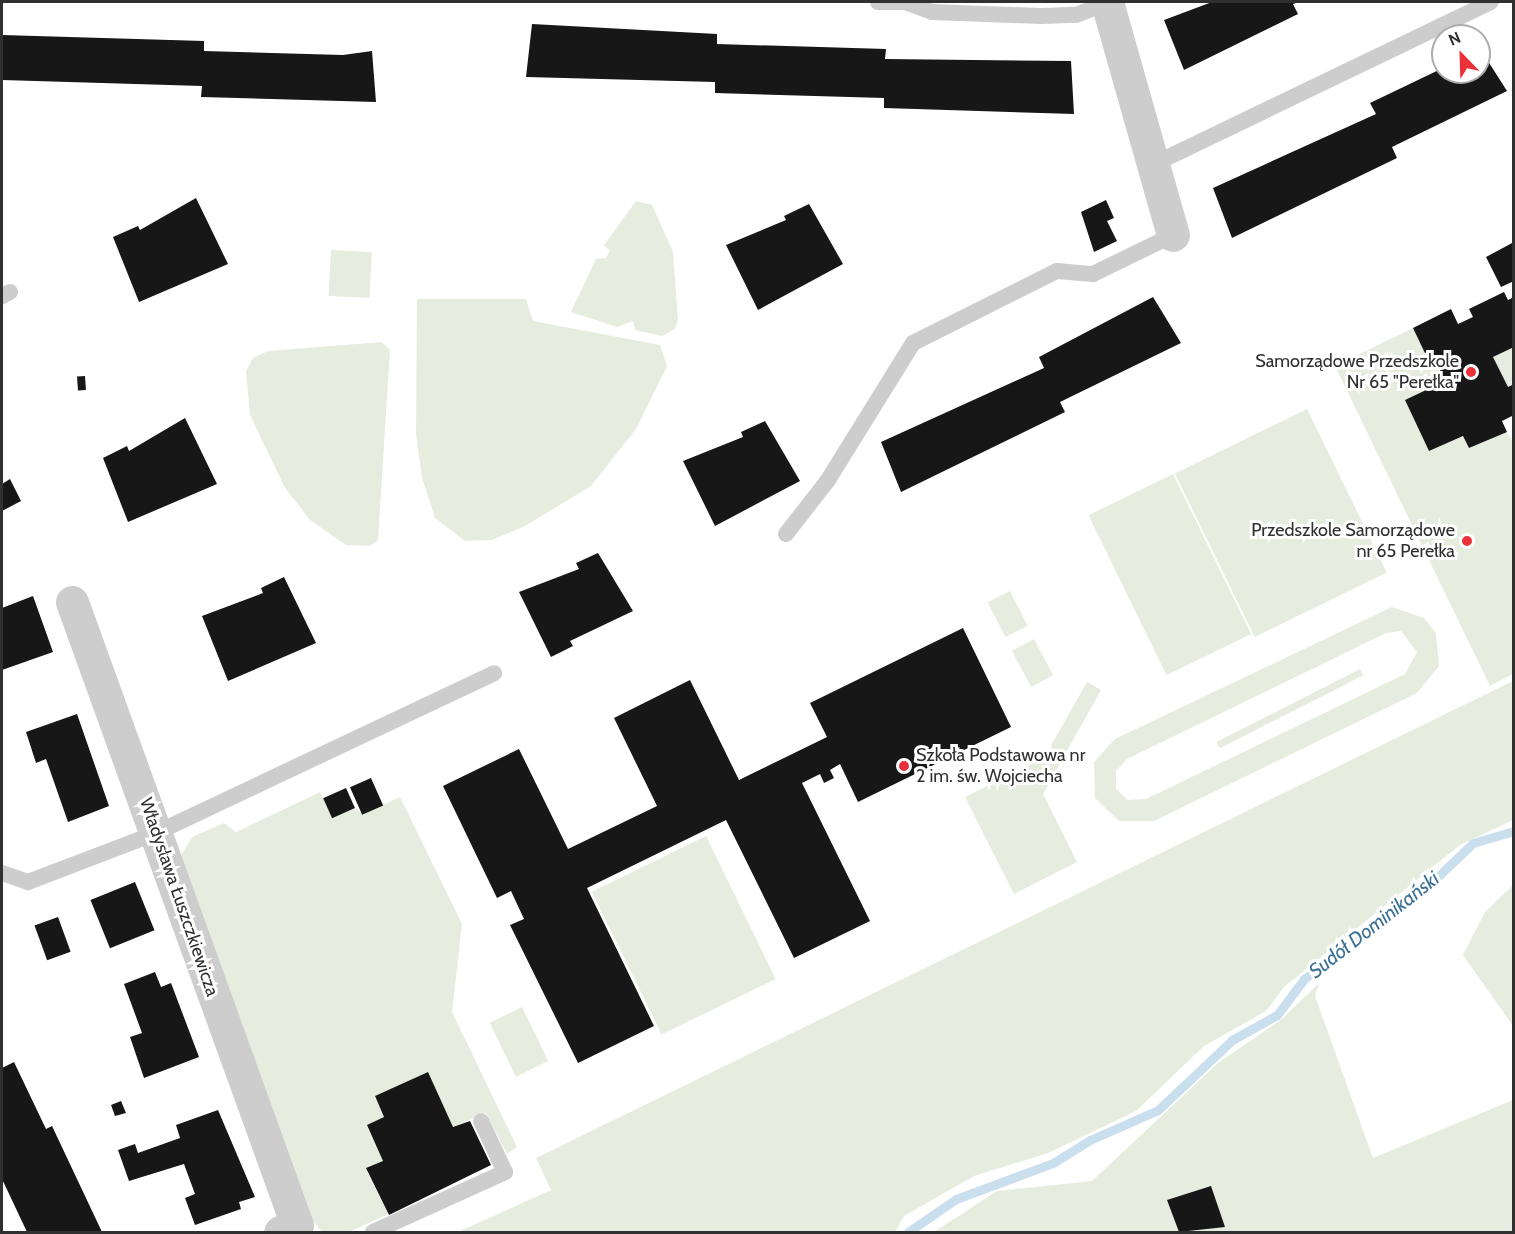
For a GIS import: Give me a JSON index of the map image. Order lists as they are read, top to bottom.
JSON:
{
  "streets": {
    "street": ["Władysława Łuszczkiewicza"]
  },
  "water": ["Sudół Dominikański"],
  "places": ["Samorządowe Przedszkole Nr 65 \"Perełka\"", "Przedszkole Samorządowe nr 65 Perełka", "Szkoła Podstawowa nr 2 im. św. Wojciecha"],
  "north": "top left"
}
